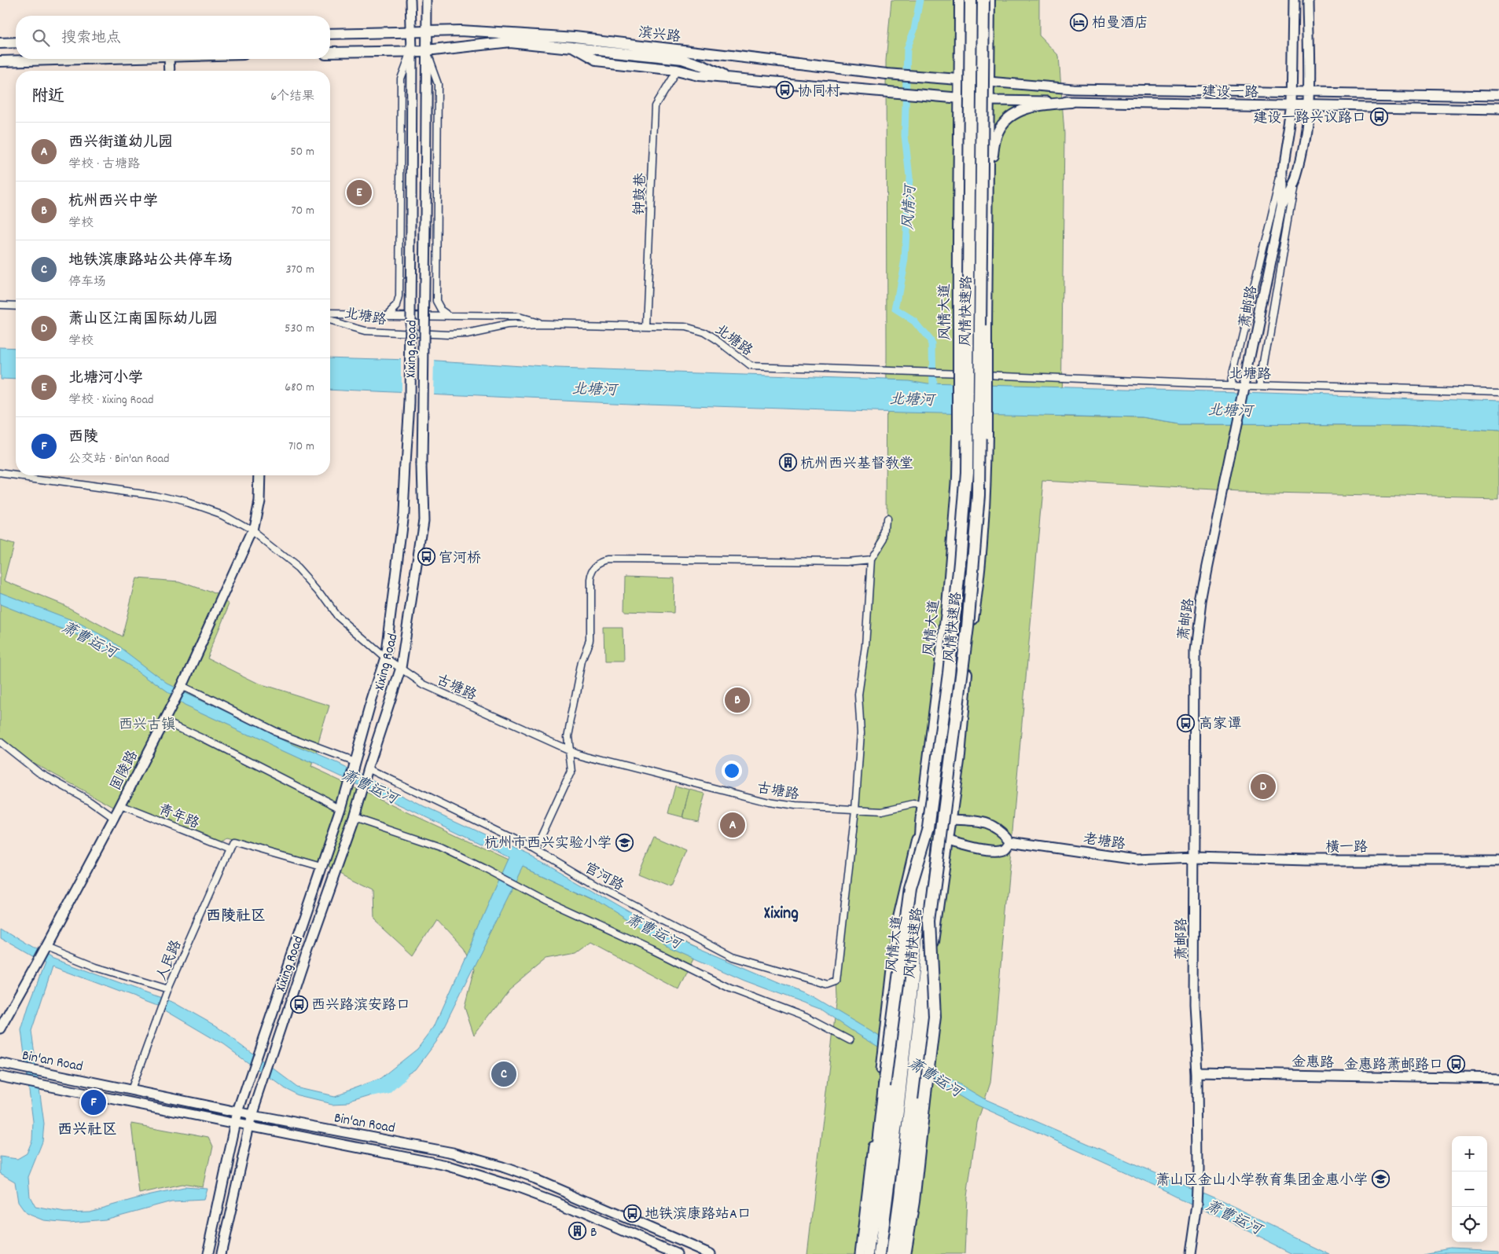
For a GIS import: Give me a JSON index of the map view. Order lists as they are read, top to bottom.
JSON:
{
  "streets": {
    "highway": ["风情快速路"],
    "main road": [
      "滨兴路",
      "建设一路",
      "萧邮路",
      "风情大道",
      "Xixing Road",
      "固陵路",
      "老塘路",
      "横一路",
      "Bin'an Road",
      "金惠路"
    ],
    "street": [
      "钟鼓巷",
      "北塘路",
      "古塘路",
      "青年路",
      "官河路",
      "人民路"
    ]
  },
  "crossings": [
    ["滨兴路", "建设一路"],
    ["滨兴路", "风情大道"],
    ["滨兴路", "Xixing Road"],
    ["建设一路", "萧邮路"],
    ["建设一路", "风情大道"],
    ["钟鼓巷", "北塘路"],
    ["萧邮路", "北塘路"],
    ["萧邮路", "老塘路"],
    ["萧邮路", "横一路"],
    ["萧邮路", "金惠路"],
    ["风情快速路", "风情大道"],
    ["风情大道", "古塘路"],
    ["北塘路", "Xixing Road"],
    ["Xixing Road", "古塘路"],
    ["Xixing Road", "官河路"],
    ["Xixing Road", "人民路"],
    ["Xixing Road", "Bin'an Road"],
    ["古塘路", "固陵路"],
    ["古塘路", "官河路"],
    ["固陵路", "青年路"],
    ["青年路", "人民路"],
    ["老塘路", "横一路"],
    ["人民路", "Bin'an Road"]
  ],
  "districts": ["Xixing", "西陵社区", "西兴社区"],
  "water": ["风情河", "北塘河", "萧曹运河"],
  "parks": ["西兴古镇"],
  "places": {
    "hotel": ["柏曼酒店"],
    "bus stop": [
      "协同村",
      "建设一路兴议路口",
      "官河桥",
      "高家谭",
      "西兴路滨安路口",
      "金惠路萧邮路口",
      "地铁滨康路站A口"
    ],
    "building": ["杭州西兴基督教堂", "B"],
    "school or university": ["杭州市西兴实验小学", "萧山区金山小学教育集团金惠小学"]
  },
  "page": {
    "search": "搜索地点",
    "heading": ["附近", "6个结果"],
    "list": [
      {
        "mark": "A",
        "name": "西兴街道幼儿园",
        "note": "学校 · 古塘路",
        "value": "50 m"
      },
      {
        "mark": "B",
        "name": "杭州西兴中学",
        "note": "学校",
        "value": "70 m"
      },
      {
        "mark": "C",
        "name": "地铁滨康路站公共停车场",
        "note": "停车场",
        "value": "370 m"
      },
      {
        "mark": "D",
        "name": "萧山区江南国际幼儿园",
        "note": "学校",
        "value": "530 m"
      },
      {
        "mark": "E",
        "name": "北塘河小学",
        "note": "学校 · Xixing Road",
        "value": "680 m"
      },
      {
        "mark": "F",
        "name": "西陵",
        "note": "公交站 · Bin'an Road",
        "value": "710 m"
      }
    ],
    "pins": [
      "E",
      "B",
      "D",
      "A",
      "C",
      "F"
    ],
    "map_buttons": ["+", "−"]
  }
}
